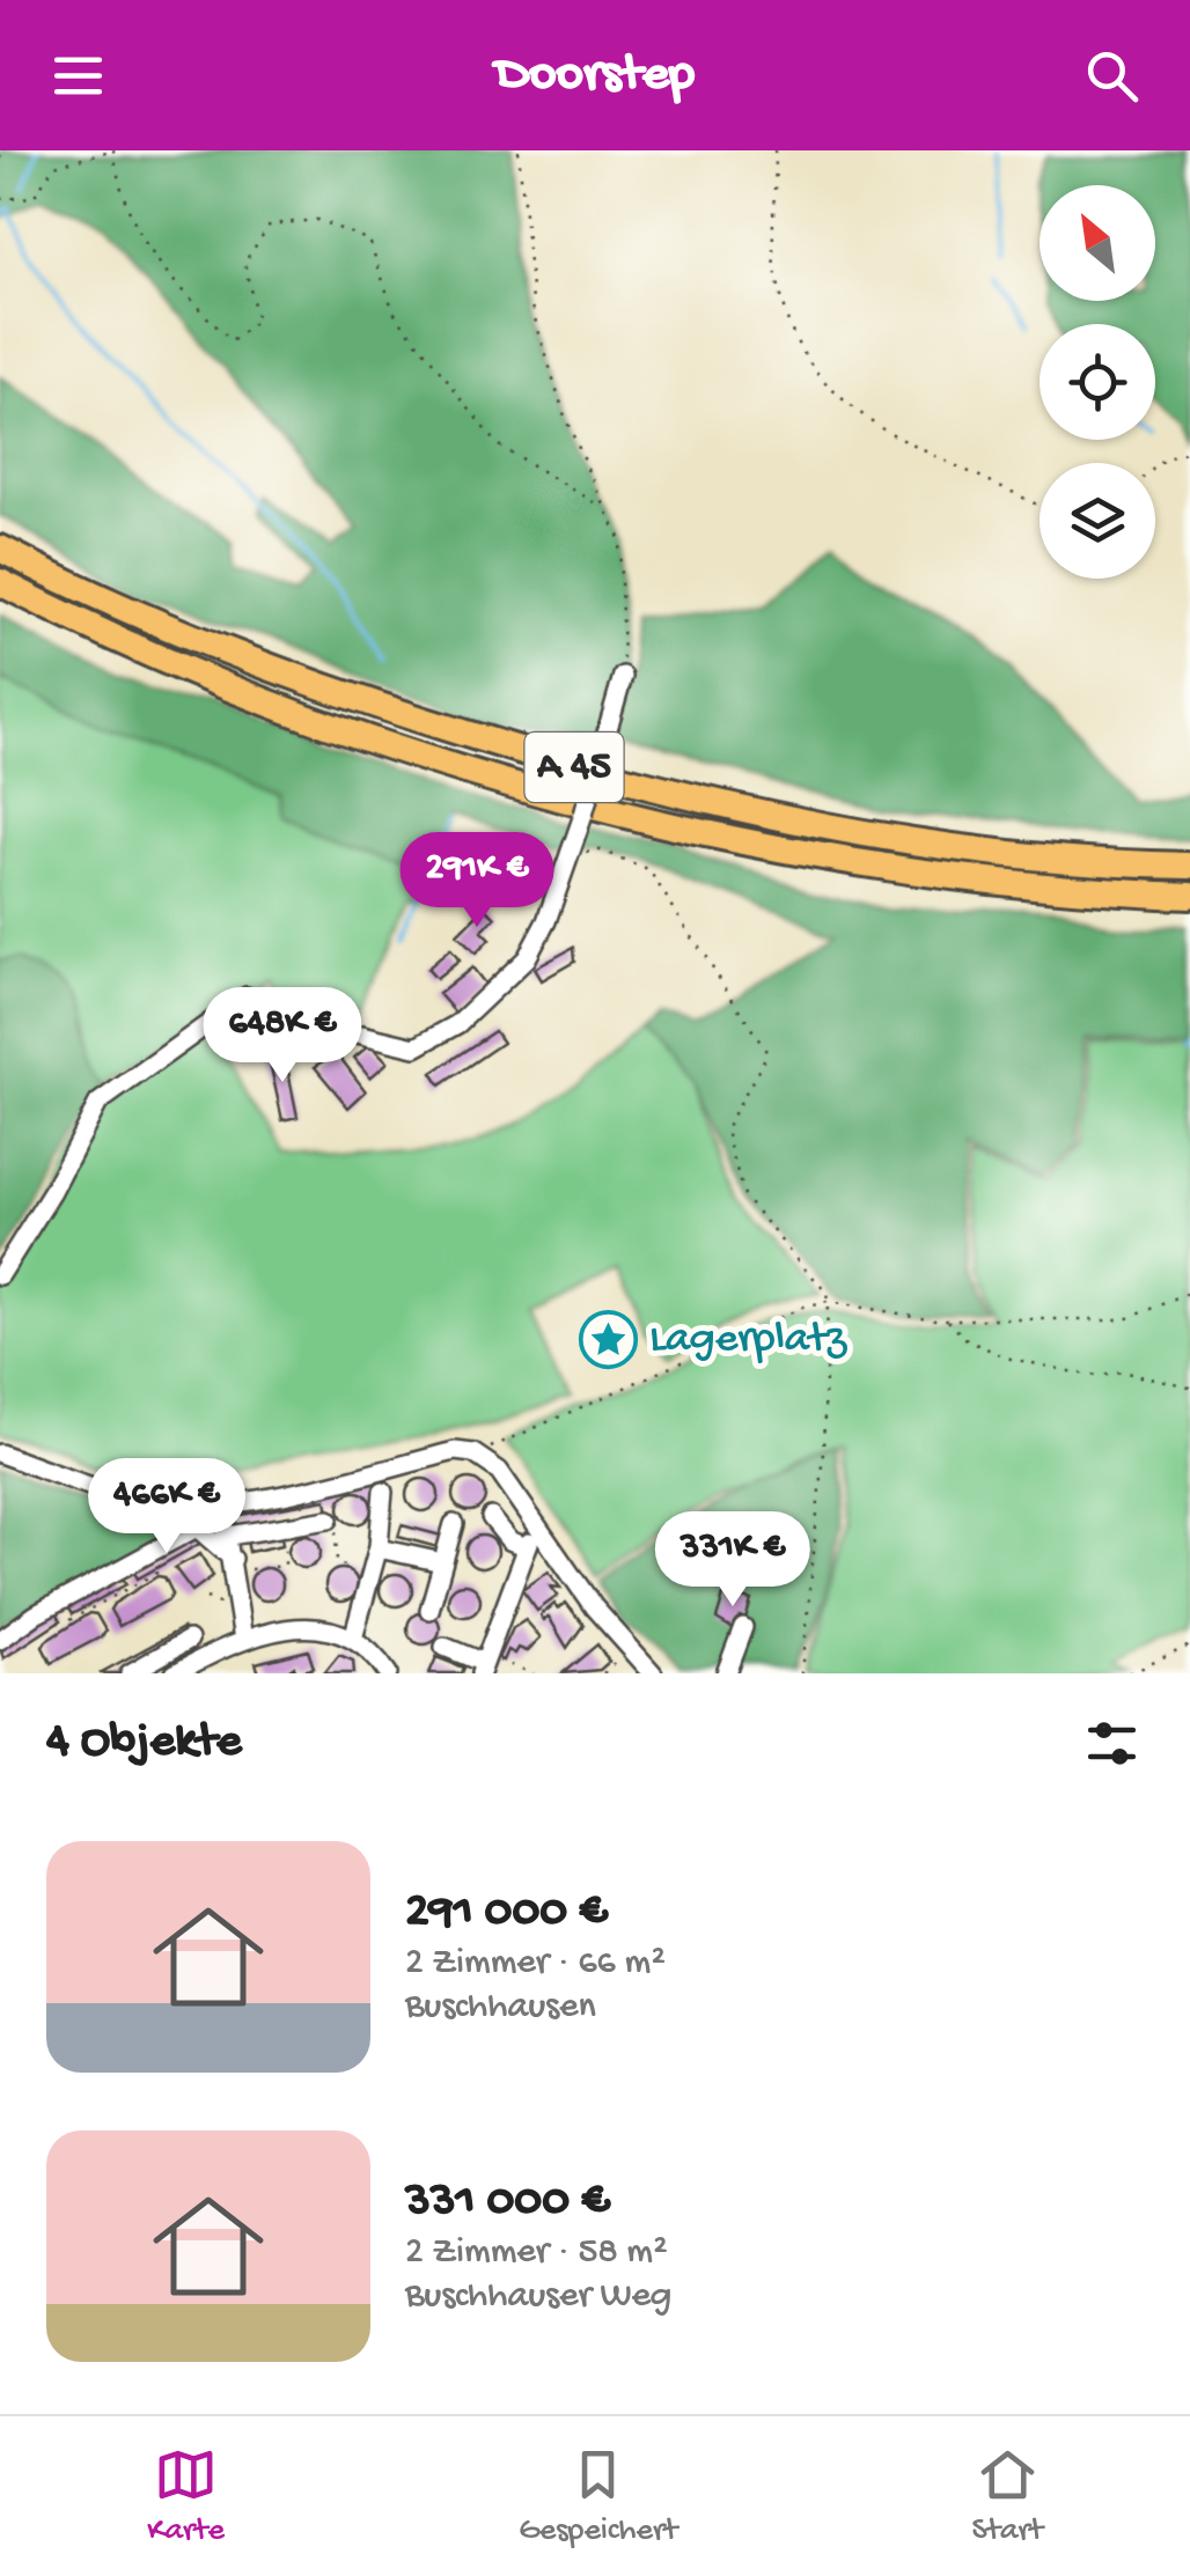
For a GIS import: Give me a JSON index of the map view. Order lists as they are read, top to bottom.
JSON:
{
  "streets": {
    "highway": ["A 45"]
  },
  "places": {
    "place": ["Lagerplatz"]
  },
  "north": "top left",
  "page": {
    "header": "Doorstep",
    "price": [
      "291K €",
      "648K €",
      "466K €",
      "331K €"
    ],
    "heading": "4 Objekte",
    "list": [
      {
        "name": "291 000 €",
        "note": "2 Zimmer · 66 m² · Buschhausen"
      },
      {
        "name": "331 000 €",
        "note": "2 Zimmer · 58 m² · Buschhauser Weg"
      }
    ],
    "tabs": ["Karte", "Gespeichert", "Start"]
  }
}
